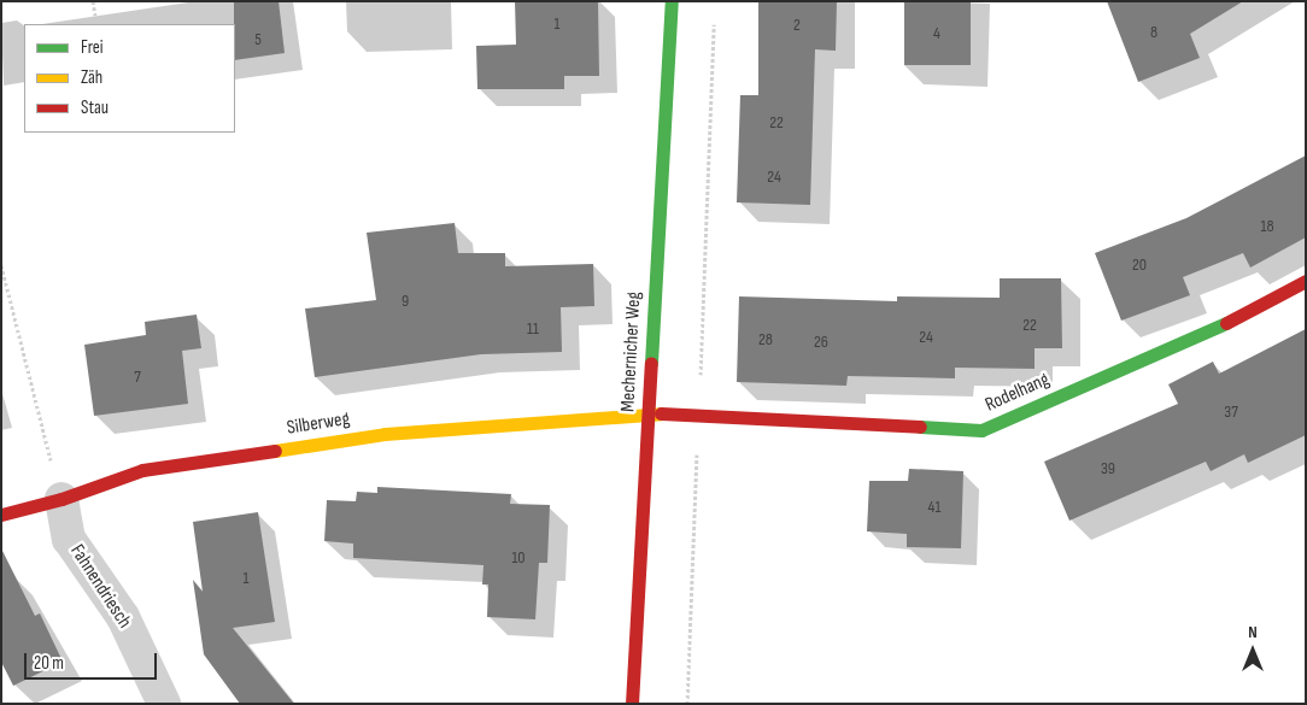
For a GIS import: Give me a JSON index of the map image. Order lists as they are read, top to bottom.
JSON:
{
  "streets": {
    "street": [
      "Mechernicher Weg",
      "Rodelhang",
      "Silberweg",
      "Fahnendriesch"
    ]
  },
  "crossings": [
    ["Mechernicher Weg", "Rodelhang"],
    ["Mechernicher Weg", "Silberweg"],
    ["Rodelhang", "Silberweg"],
    ["Silberweg", "Fahnendriesch"]
  ],
  "house_numbers": [
    "1",
    "2",
    "8",
    "4",
    "5",
    "22",
    "24",
    "18",
    "20",
    "9",
    "22",
    "11",
    "24",
    "28",
    "26",
    "7",
    "37",
    "39",
    "41",
    "10",
    "1"
  ],
  "legend": ["Frei", "Zäh", "Stau"],
  "scale_bar": "20 m",
  "north": "top"
}
